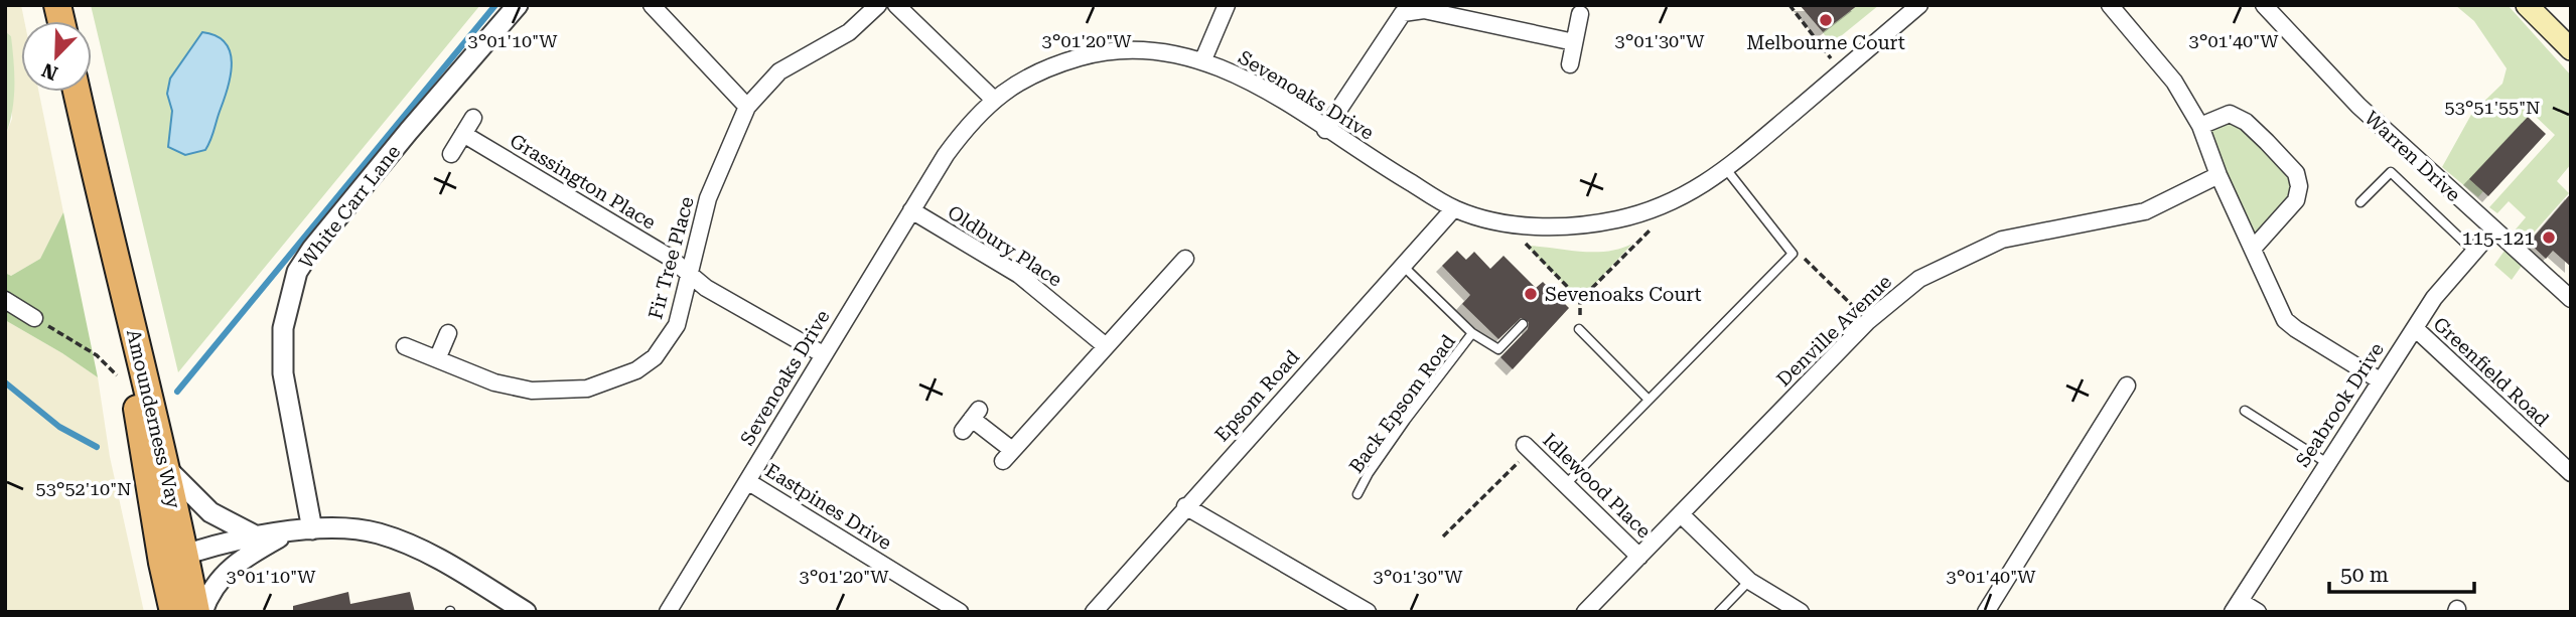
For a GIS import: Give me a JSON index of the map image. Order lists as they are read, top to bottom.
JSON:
{
  "streets": {
    "highway": ["Amounderness Way"],
    "street": [
      "Sevenoaks Drive",
      "Warren Drive",
      "Grassington Place",
      "White Carr Lane",
      "Oldbury Place",
      "Fir Tree Place",
      "Denville Avenue",
      "Greenfield Road",
      "Epsom Road",
      "Seabrook Drive",
      "Idlewood Place",
      "Eastpines Drive"
    ],
    "lane": ["Back Epsom Road"]
  },
  "crossings": [
    ["Sevenoaks Drive", "Grassington Place"],
    ["Sevenoaks Drive", "Oldbury Place"],
    ["Sevenoaks Drive", "Epsom Road"],
    ["Sevenoaks Drive", "Eastpines Drive"],
    ["Warren Drive", "Seabrook Drive"],
    ["Grassington Place", "Fir Tree Place"],
    ["Denville Avenue", "Idlewood Place"],
    ["Greenfield Road", "Seabrook Drive"],
    ["Epsom Road", "Back Epsom Road"]
  ],
  "places": ["Melbourne Court", "115-121", "Sevenoaks Court"],
  "scale_bar": "50 m",
  "north": "bottom left",
  "coordinates": [
    "3°01'10\"W",
    "3°01'30\"W",
    "3°01'40\"W",
    "3°01'20\"W",
    "53°51'55\"N",
    "53°52'10\"N"
  ]
}
